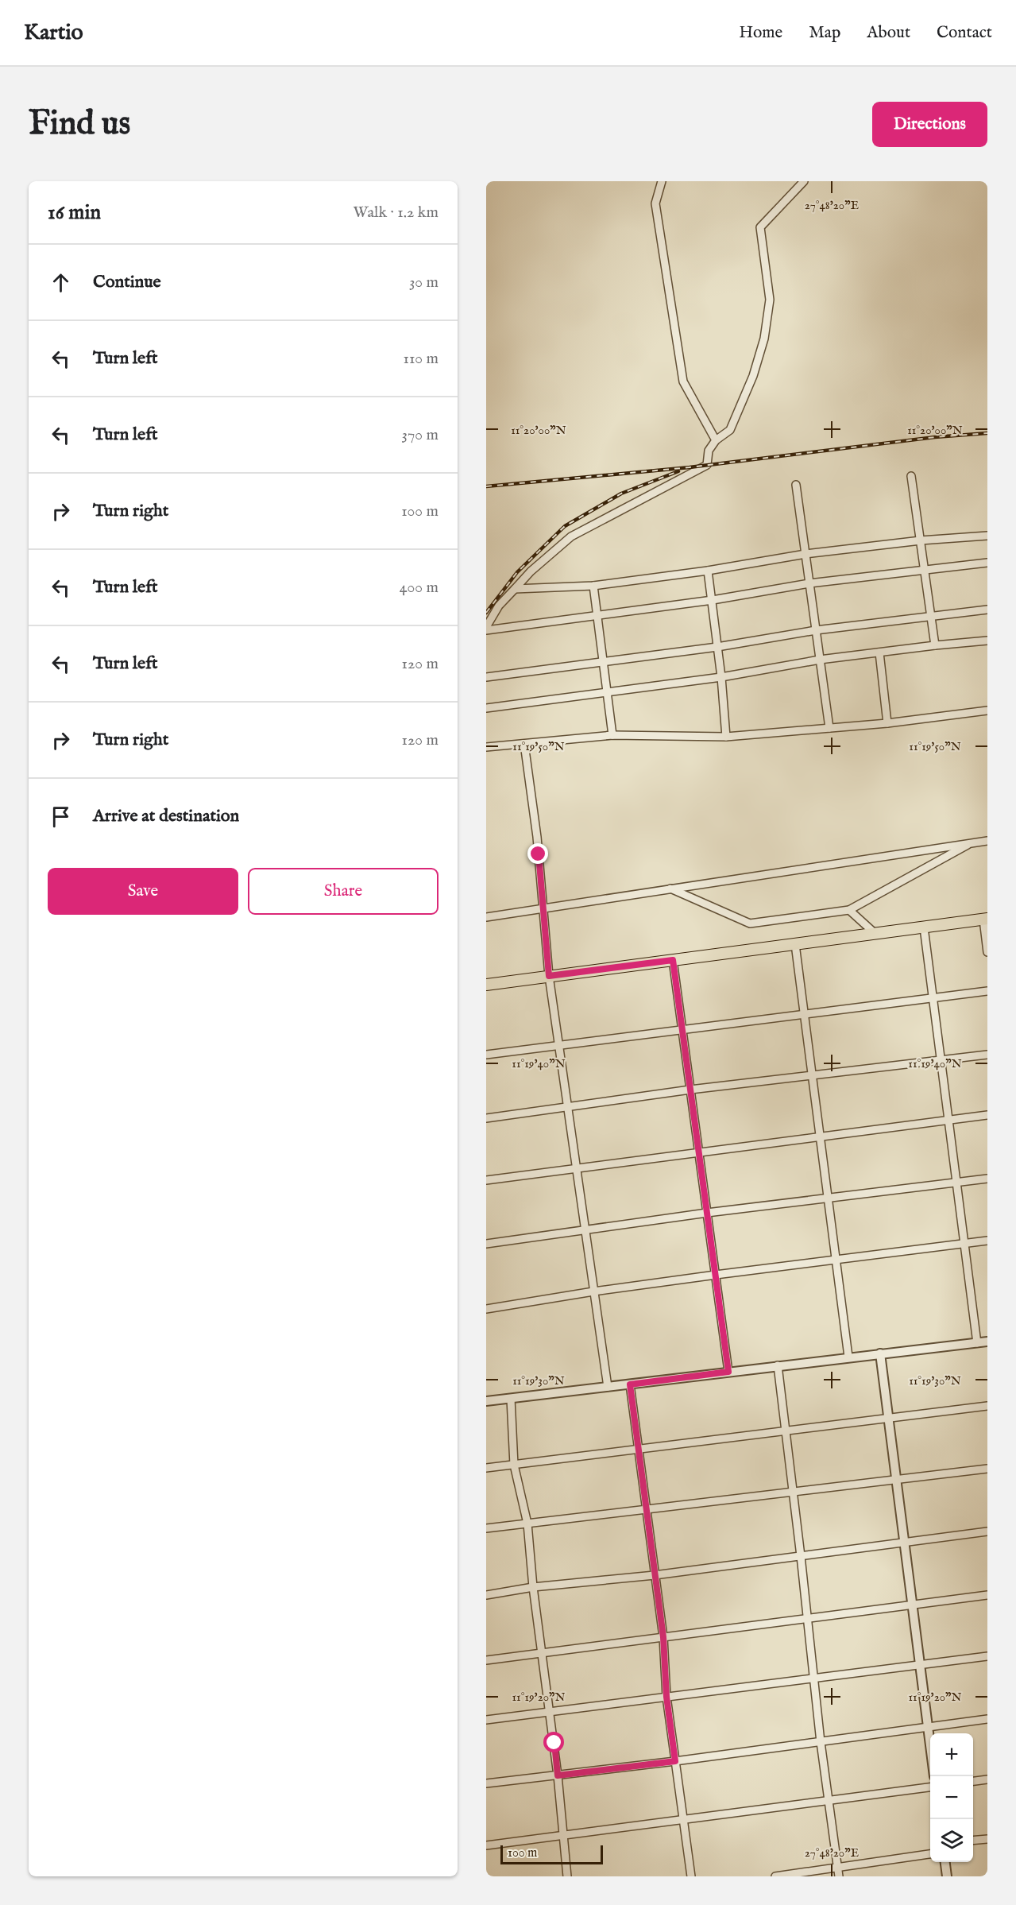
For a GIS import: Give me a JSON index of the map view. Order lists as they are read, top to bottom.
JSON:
{
  "scale_bar": "100 m",
  "page": {
    "header": "Kartio",
    "nav": [
      "Home",
      "Map",
      "About",
      "Contact"
    ],
    "buttons": [
      "Directions",
      ["Save", "Share"]
    ],
    "title": "Find us",
    "heading": ["16 min", "Walk · 1.2 km"],
    "list": [
      ["Continue", "30 m"],
      ["Turn left", "110 m"],
      ["Turn left", "370 m"],
      ["Turn right", "100 m"],
      ["Turn left", "400 m"],
      ["Turn left", "120 m"],
      ["Turn right", "120 m"],
      "Arrive at destination"
    ],
    "map_buttons": ["+", "−"],
    "scale": "100 m"
  },
  "coordinates": [
    "27°48'20\"E",
    "11°20'00\"N",
    "11°19'50\"N",
    "11°19'40\"N",
    "11°19'30\"N",
    "11°19'20\"N"
  ]
}
